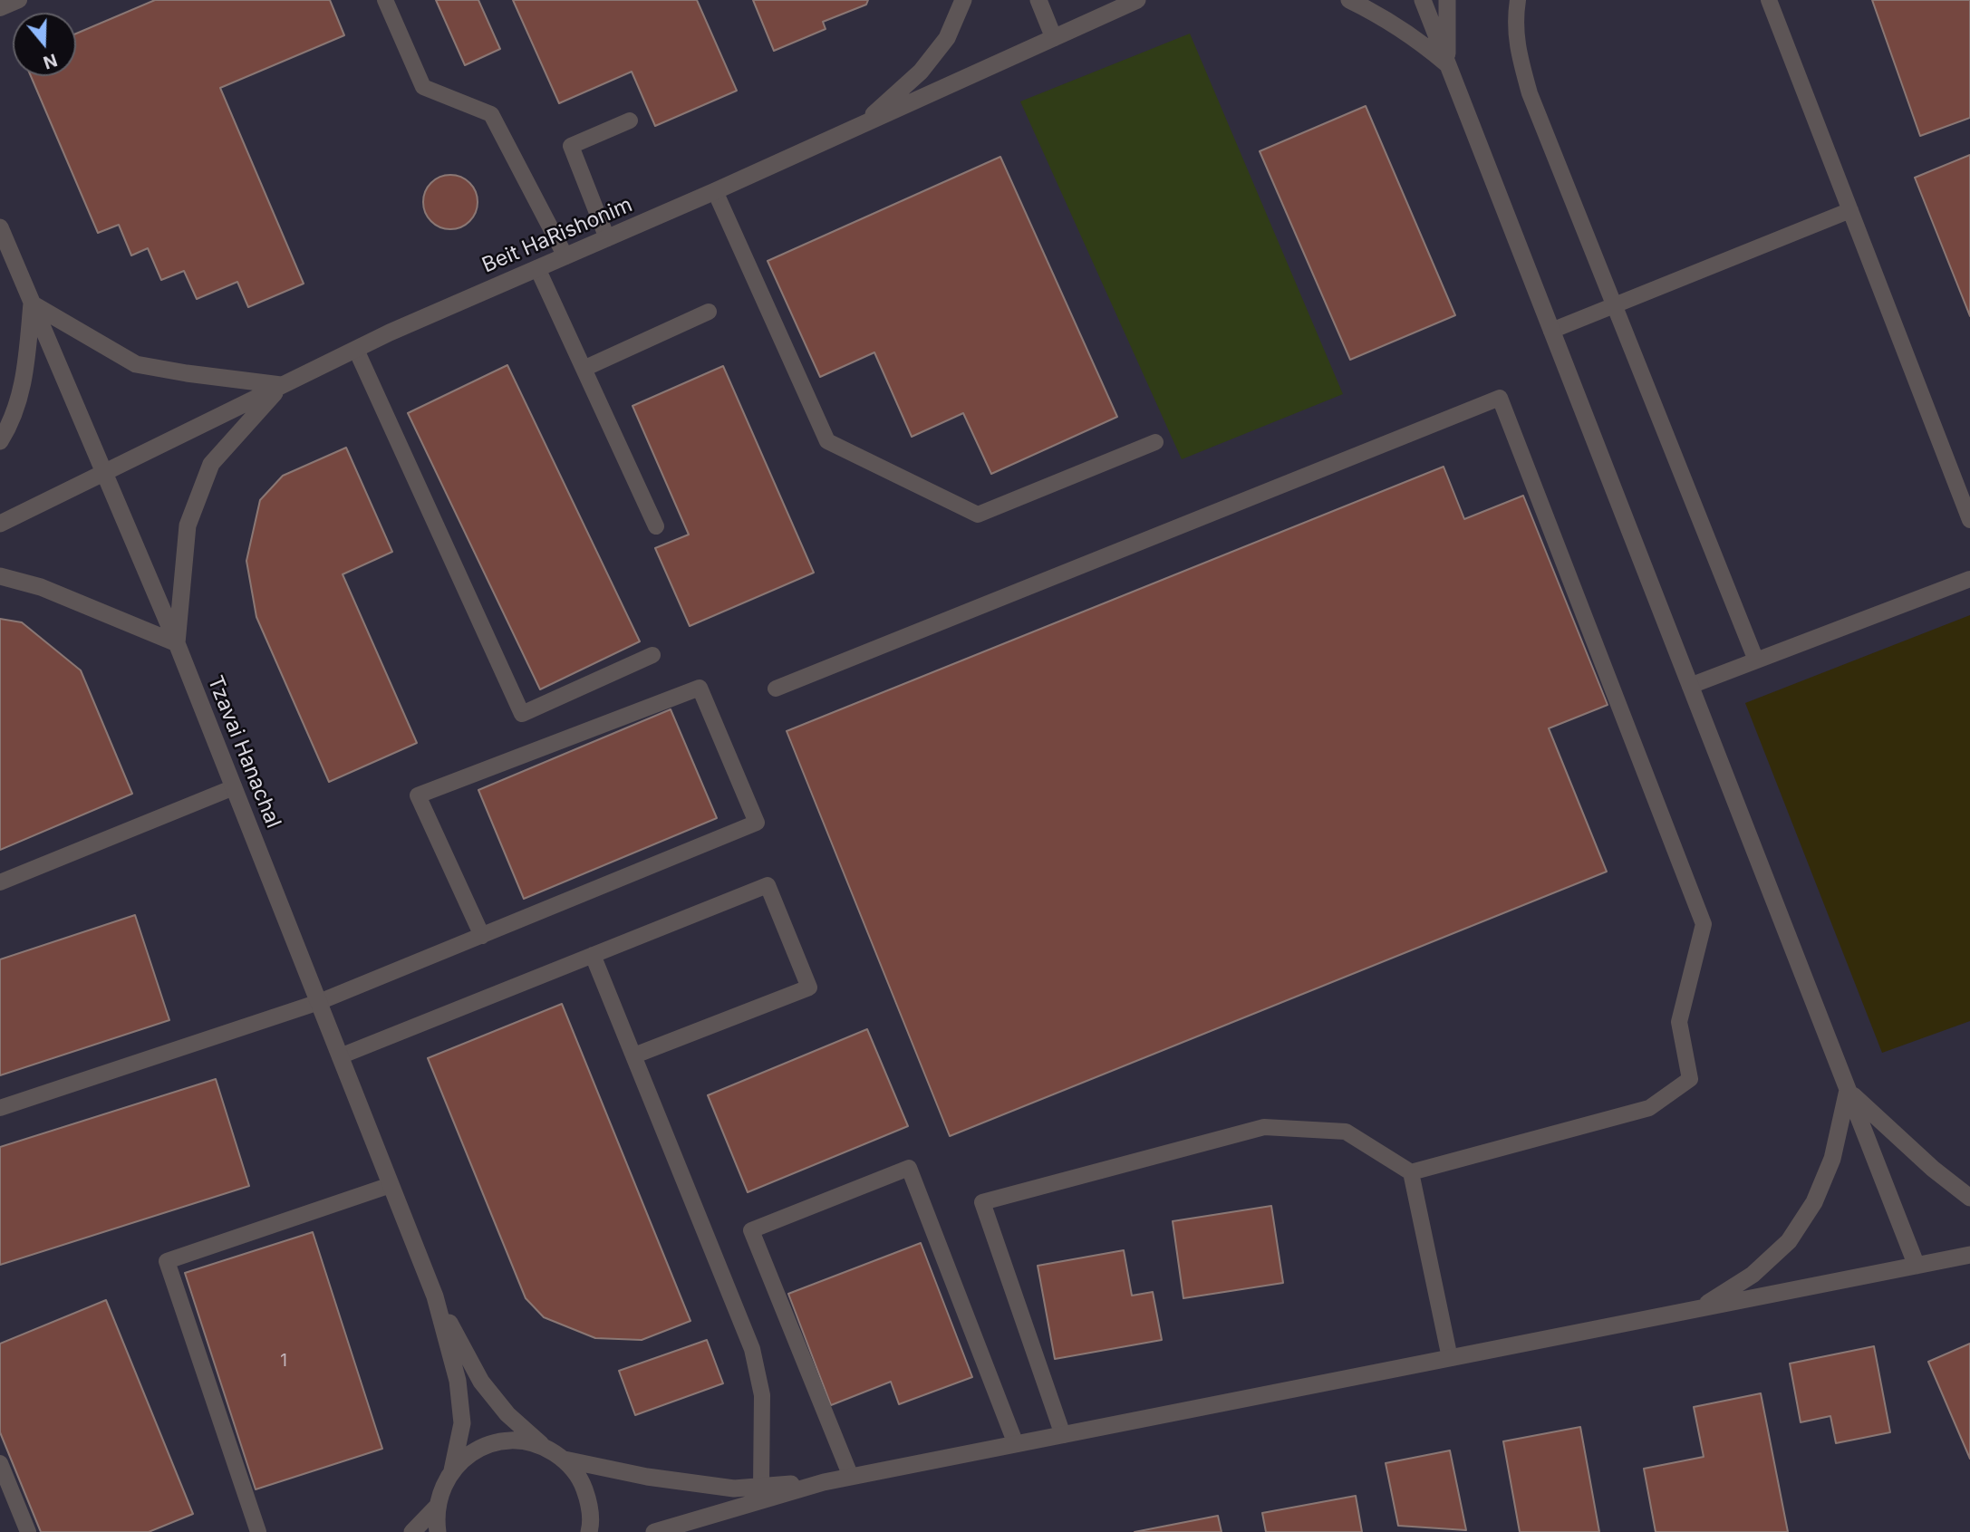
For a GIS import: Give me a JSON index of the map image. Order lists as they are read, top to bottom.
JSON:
{
  "streets": {
    "street": ["Beit HaRishonim", "Tzavai Hanachal"]
  },
  "crossings": [
    ["Beit HaRishonim", "Tzavai Hanachal"]
  ],
  "house_numbers": ["1"],
  "north": "bottom"
}
